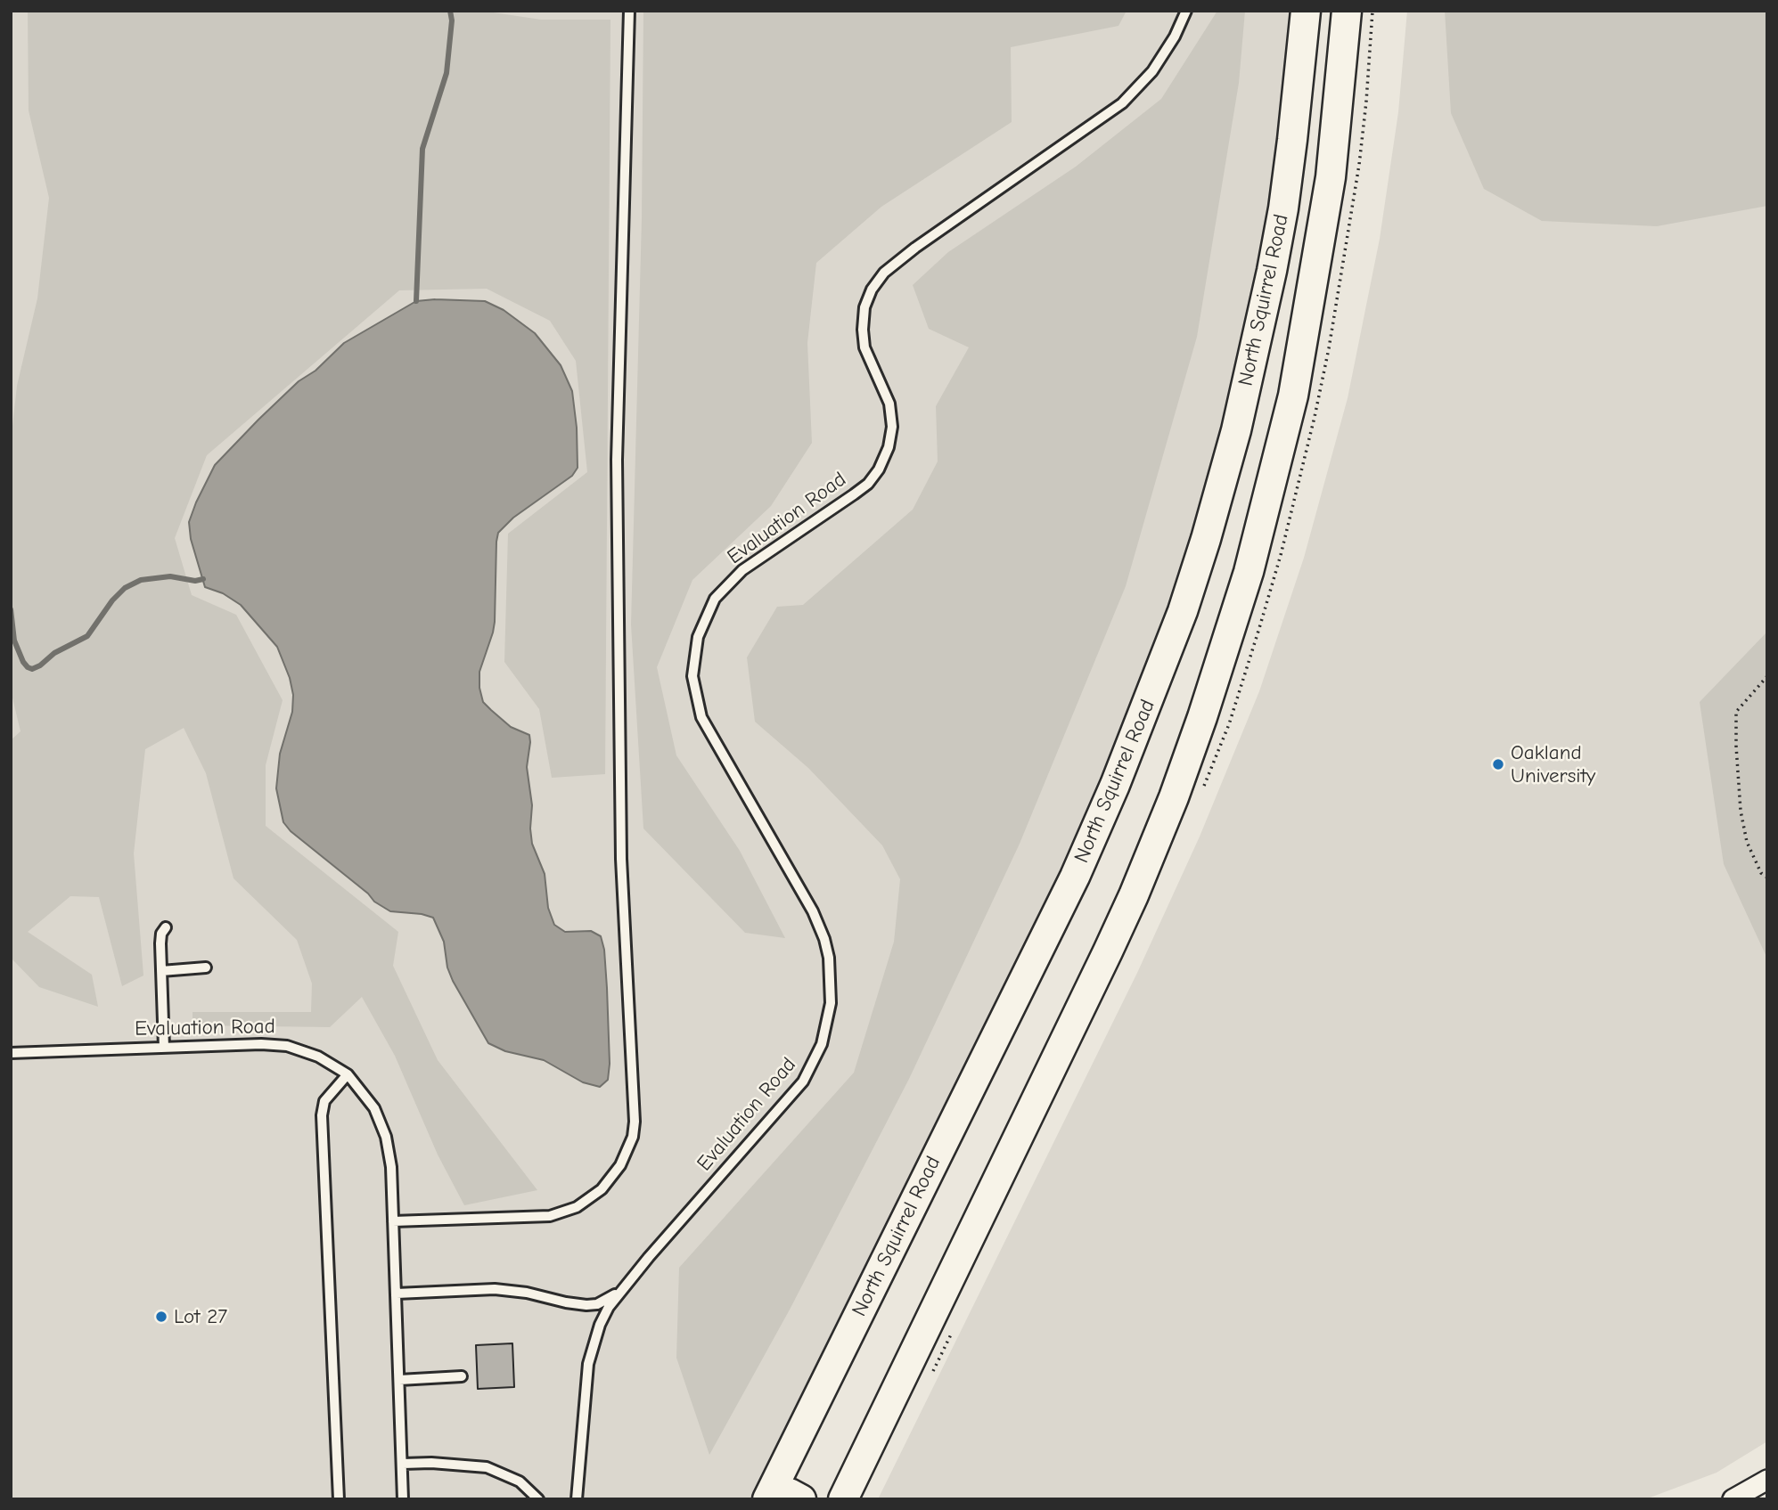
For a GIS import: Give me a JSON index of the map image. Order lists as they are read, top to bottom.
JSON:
{
  "streets": {
    "main road": ["North Squirrel Road"],
    "lane": ["Evaluation Road"]
  },
  "places": ["Oakland University", "Lot 27"]
}
